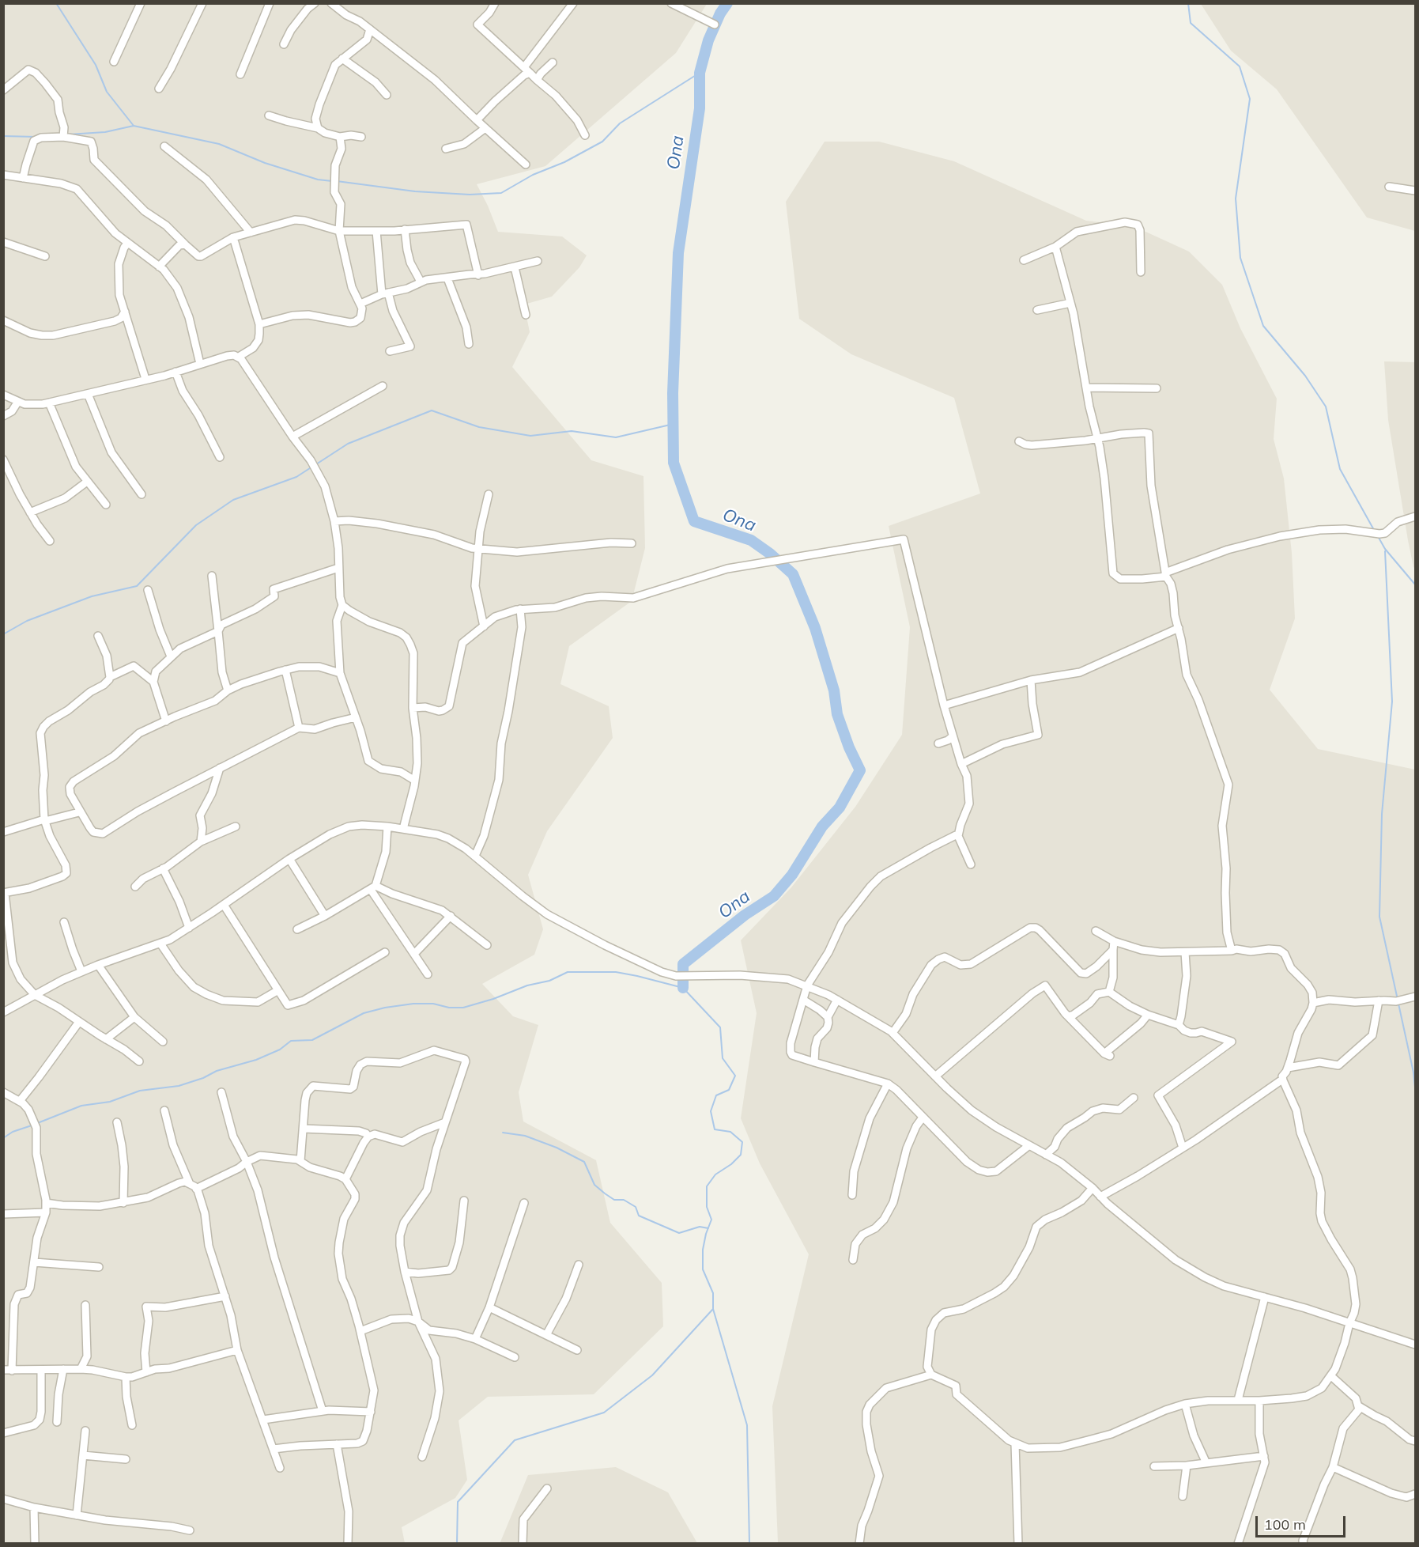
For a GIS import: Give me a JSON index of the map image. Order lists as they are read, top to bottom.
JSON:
{
  "water": ["Ona"],
  "scale_bar": "100 m"
}
